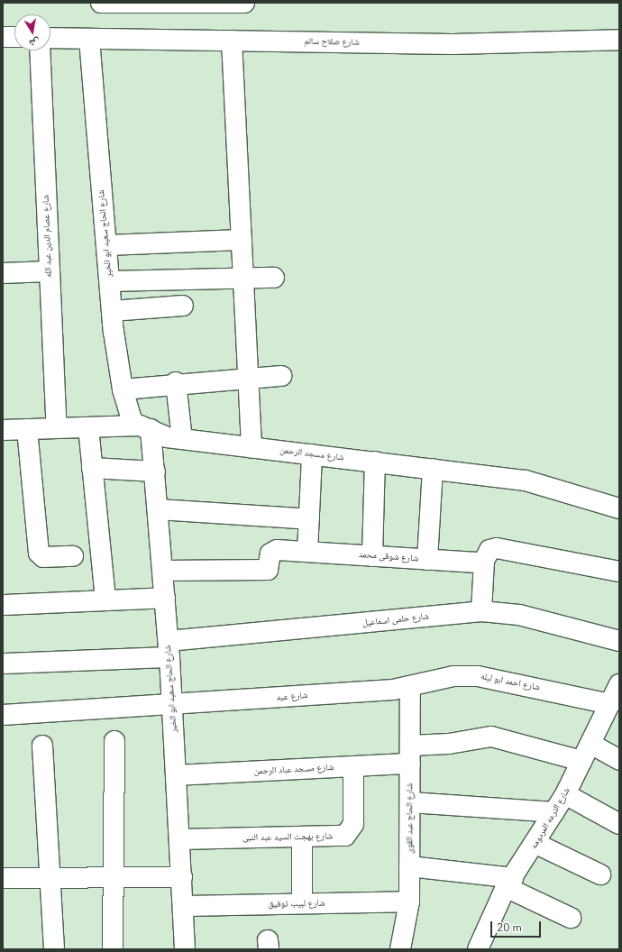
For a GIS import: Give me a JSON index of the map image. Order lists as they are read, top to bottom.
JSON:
{
  "streets": {
    "street": [
      "شارع صلاح سالم",
      "شارع الحاج سعيد ابو الخير",
      "شارع عصام الدين عبد الله",
      "شارع مسجد الرحمن",
      "شارع شوقى محمد",
      "شارع حلمى اسماعيل",
      "شارع احمد ابو ليله",
      "شارع عيد",
      "شارع مسجد عباد الرحمن",
      "شارع الحاج عبد القوى",
      "شارع الترعه المردومه",
      "شارع بهجت السيد عبد النبى",
      "شارع لبيب توفيق"
    ]
  },
  "crossings": [
    ["شارع صلاح سالم", "شارع الحاج سعيد ابو الخير"],
    ["شارع الحاج سعيد ابو الخير", "شارع مسجد الرحمن"],
    ["شارع الحاج سعيد ابو الخير", "شارع شوقى محمد"],
    ["شارع الحاج سعيد ابو الخير", "شارع حلمى اسماعيل"],
    ["شارع الحاج سعيد ابو الخير", "شارع عيد"],
    ["شارع الحاج سعيد ابو الخير", "شارع مسجد عباد الرحمن"],
    ["شارع الحاج سعيد ابو الخير", "شارع بهجت السيد عبد النبى"],
    ["شارع الحاج سعيد ابو الخير", "شارع لبيب توفيق"],
    ["شارع عصام الدين عبد الله", "شارع مسجد الرحمن"],
    ["شارع احمد ابو ليله", "شارع عيد"],
    ["شارع احمد ابو ليله", "شارع الحاج عبد القوى"],
    ["شارع احمد ابو ليله", "شارع الترعه المردومه"],
    ["شارع عيد", "شارع الحاج عبد القوى"],
    ["شارع مسجد عباد الرحمن", "شارع الحاج عبد القوى"],
    ["شارع مسجد عباد الرحمن", "شارع الترعه المردومه"],
    ["شارع مسجد عباد الرحمن", "شارع بهجت السيد عبد النبى"],
    ["شارع الحاج عبد القوى", "شارع لبيب توفيق"]
  ],
  "scale_bar": "20 m",
  "north": "bottom"
}
